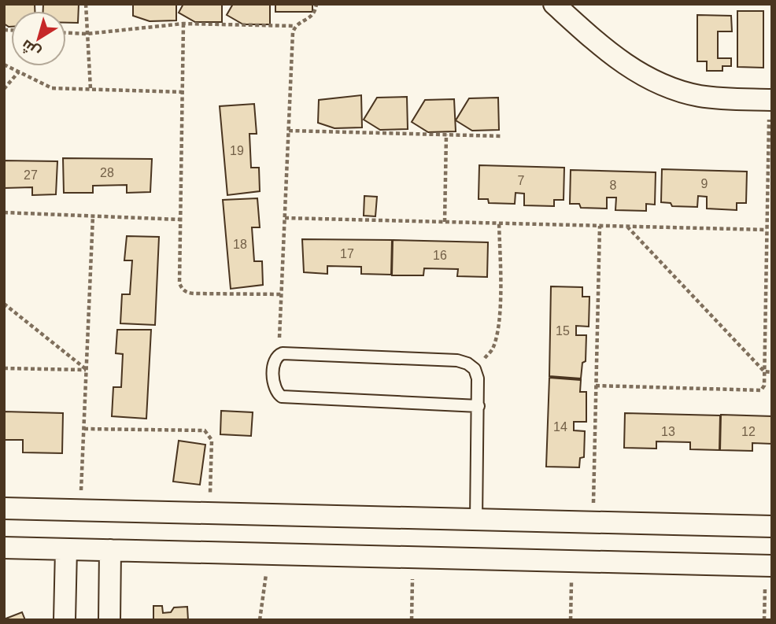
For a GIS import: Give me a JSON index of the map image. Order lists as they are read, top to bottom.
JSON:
{
  "house_numbers": [
    "19",
    "28",
    "27",
    "7",
    "9",
    "8",
    "18",
    "17",
    "16",
    "15",
    "14",
    "13",
    "12"
  ],
  "north": "bottom left"
}
